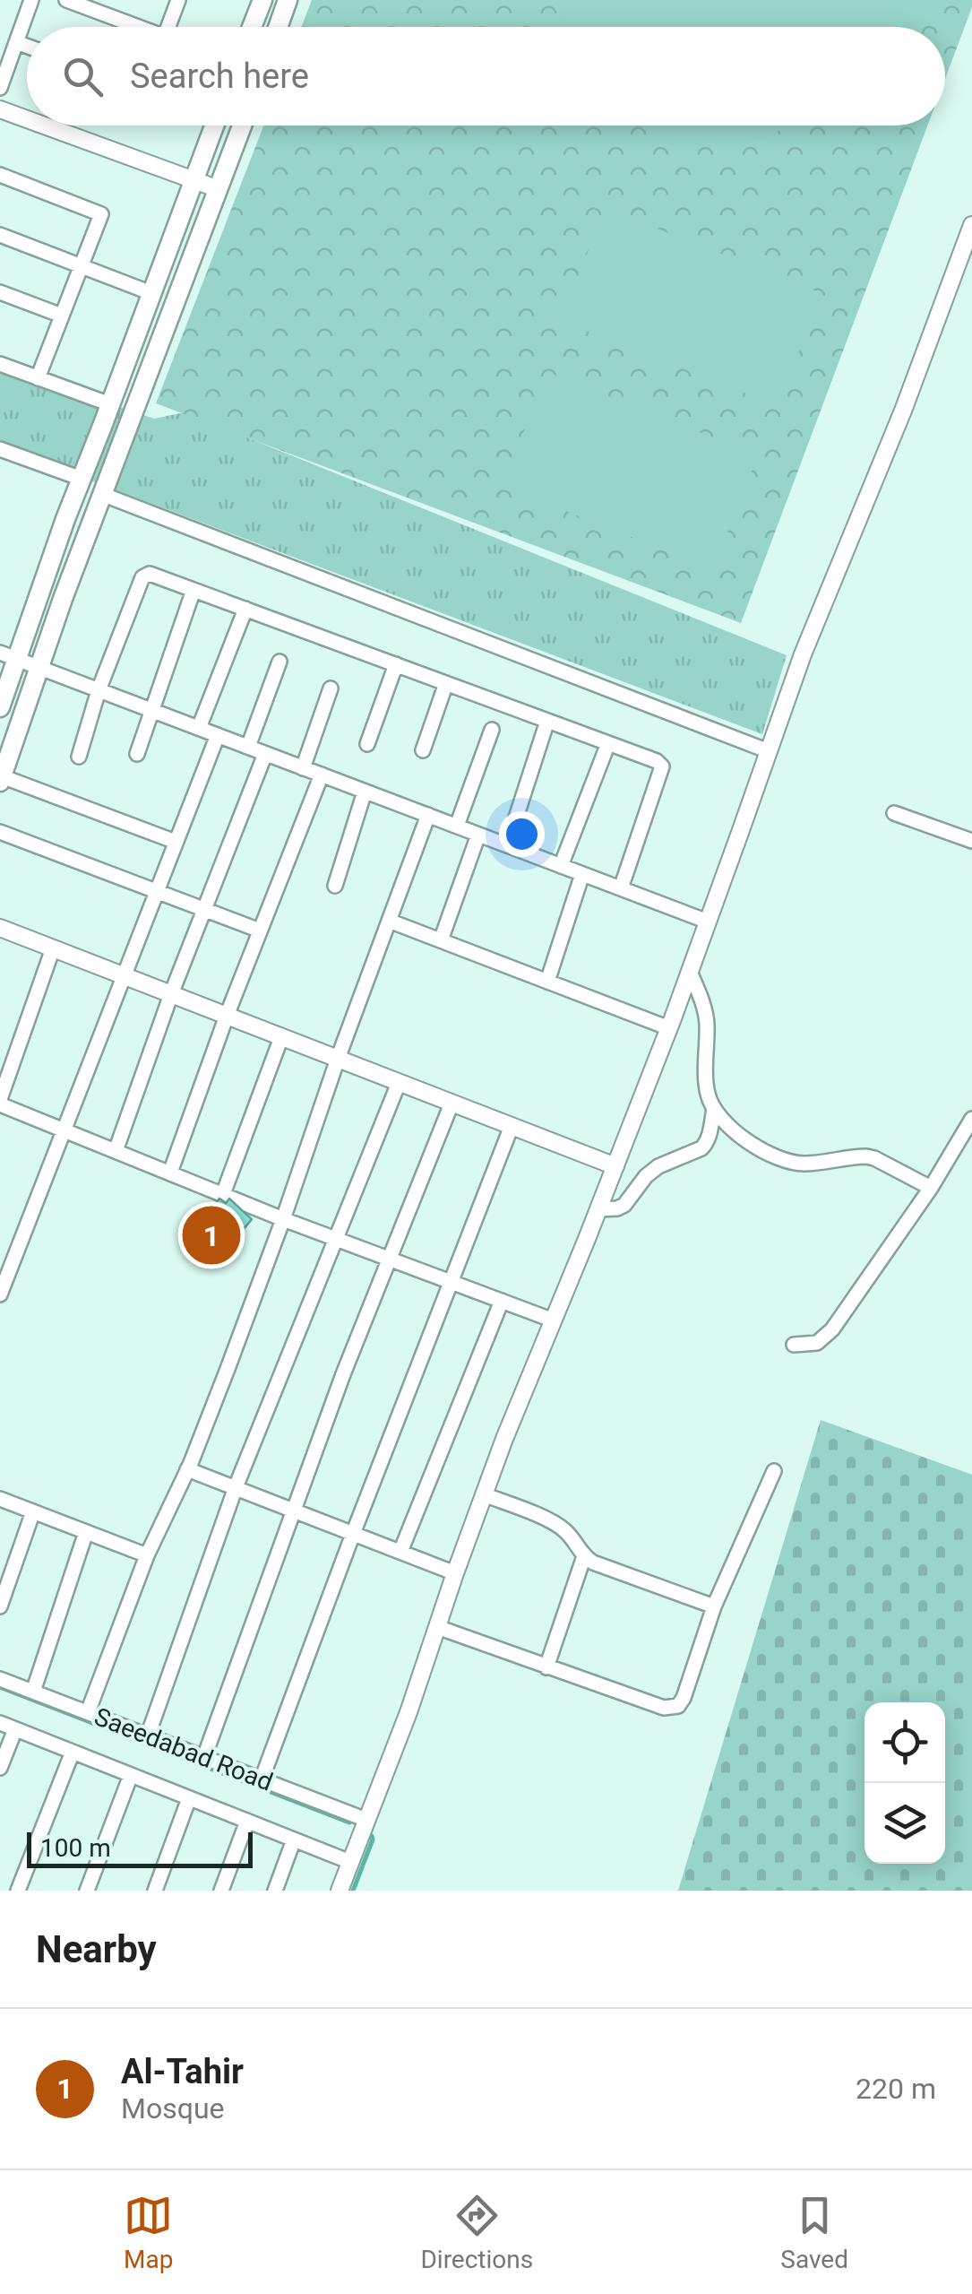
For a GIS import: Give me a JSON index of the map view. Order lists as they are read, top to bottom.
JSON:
{
  "streets": {
    "street": ["Saeedabad Road"]
  },
  "scale_bar": "100 m",
  "page": {
    "search": "Search here",
    "pins": "1",
    "scale": "100 m",
    "heading": "Nearby",
    "list": [
      {
        "mark": "1",
        "name": "Al-Tahir",
        "note": "Mosque",
        "value": "220 m"
      }
    ],
    "nav": ["Map", "Directions", "Saved"]
  }
}
